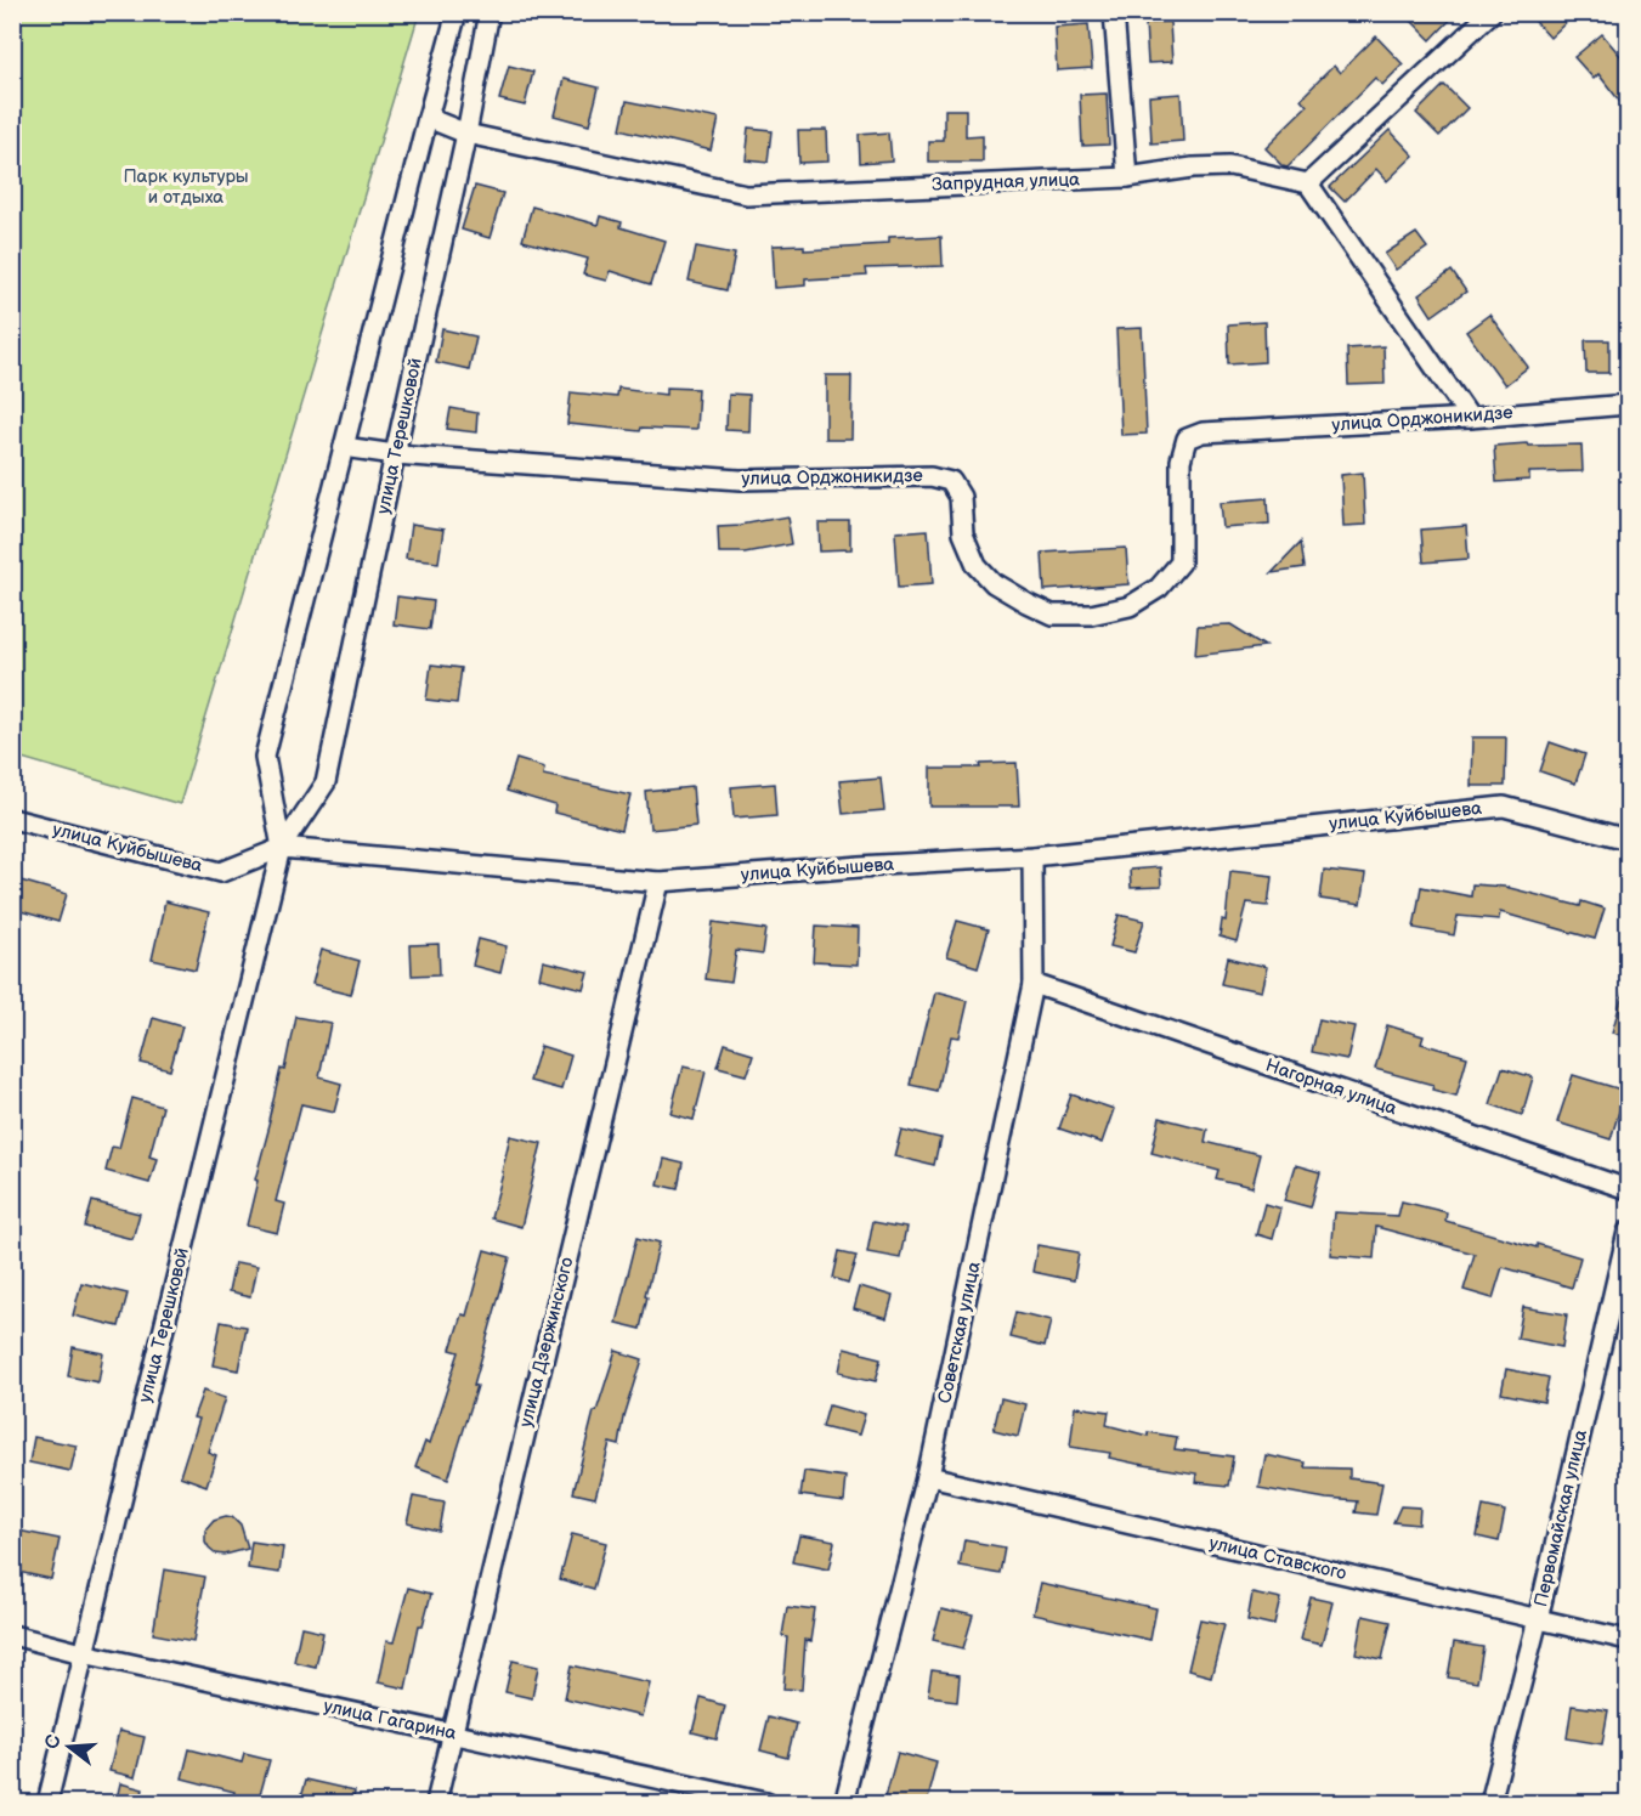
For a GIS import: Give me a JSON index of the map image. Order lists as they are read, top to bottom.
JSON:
{
  "streets": {
    "street": [
      "Запрудная улица",
      "улица Орджоникидзе",
      "улица Терешковой",
      "улица Куйбышева",
      "Нагорная улица",
      "Советская улица",
      "улица Дзержинского",
      "Первомайская улица",
      "улица Ставского",
      "улица Гагарина"
    ]
  },
  "crossings": [
    ["Запрудная улица", "улица Терешковой"],
    ["улица Орджоникидзе", "улица Терешковой"],
    ["улица Терешковой", "улица Куйбышева"],
    ["улица Терешковой", "улица Гагарина"],
    ["улица Куйбышева", "Советская улица"],
    ["улица Куйбышева", "улица Дзержинского"],
    ["Нагорная улица", "Советская улица"],
    ["Советская улица", "улица Ставского"],
    ["улица Дзержинского", "улица Гагарина"],
    ["Первомайская улица", "улица Ставского"]
  ],
  "parks": ["Парк культуры и отдыха"],
  "north": "left"
}
